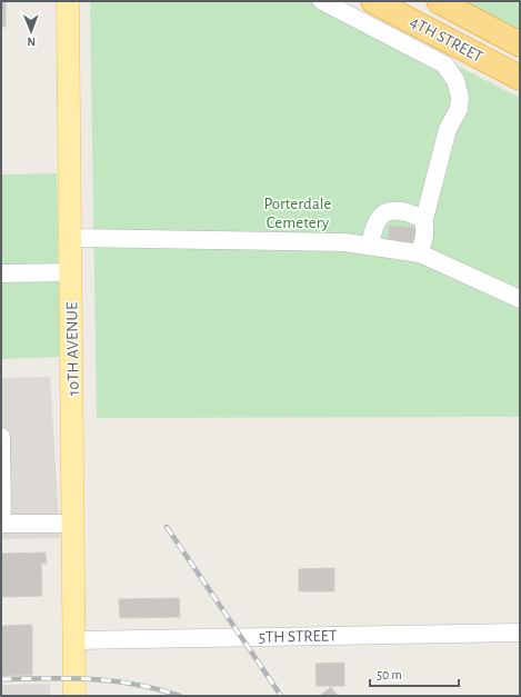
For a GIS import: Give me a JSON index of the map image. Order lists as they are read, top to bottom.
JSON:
{
  "streets": {
    "highway": ["4TH STREET"],
    "main road": ["10TH AVENUE"],
    "street": ["5TH STREET"]
  },
  "crossings": [
    ["10TH AVENUE", "5TH STREET"]
  ],
  "parks": ["Porterdale Cemetery"],
  "scale_bar": "50 m",
  "north": "bottom"
}
